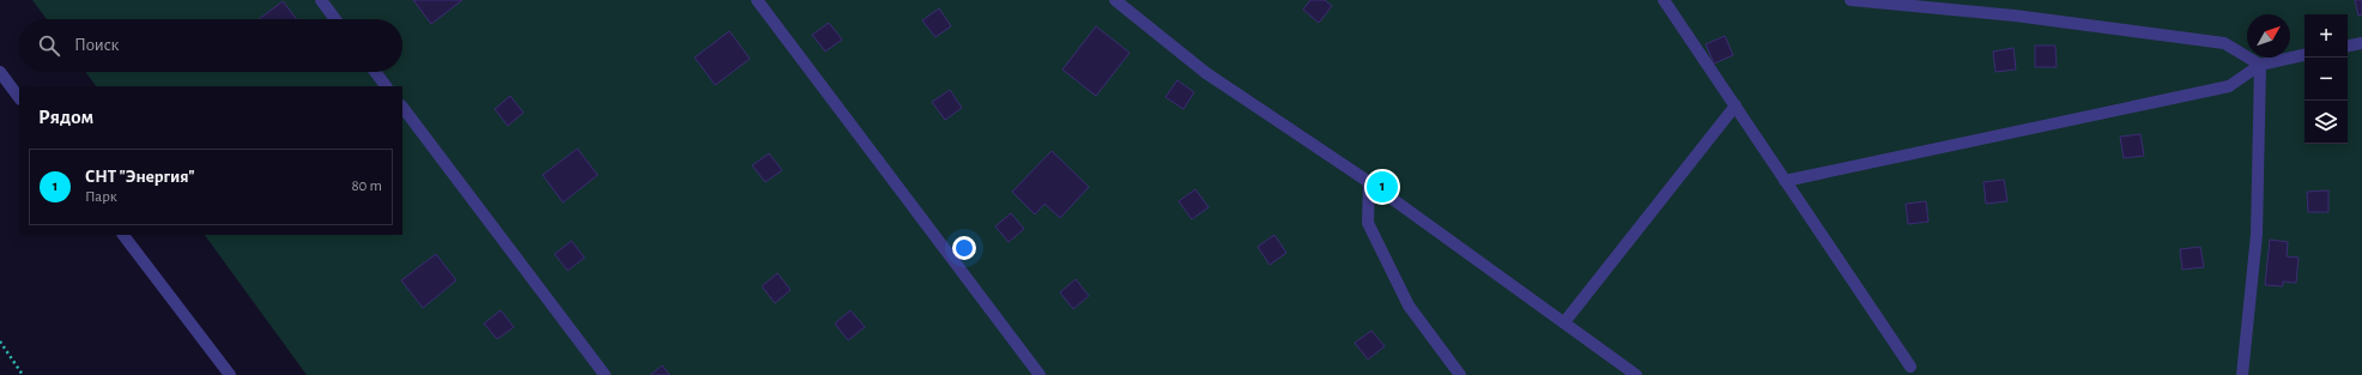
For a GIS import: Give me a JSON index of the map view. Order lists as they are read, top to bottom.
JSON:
{
  "north": "top right",
  "page": {
    "map_buttons": ["+", "−"],
    "search": "Поиск",
    "heading": "Рядом",
    "list": [
      {
        "mark": "1",
        "name": "СНТ \"Энергия\"",
        "note": "Парк",
        "value": "80 m"
      }
    ],
    "pins": "1"
  }
}
